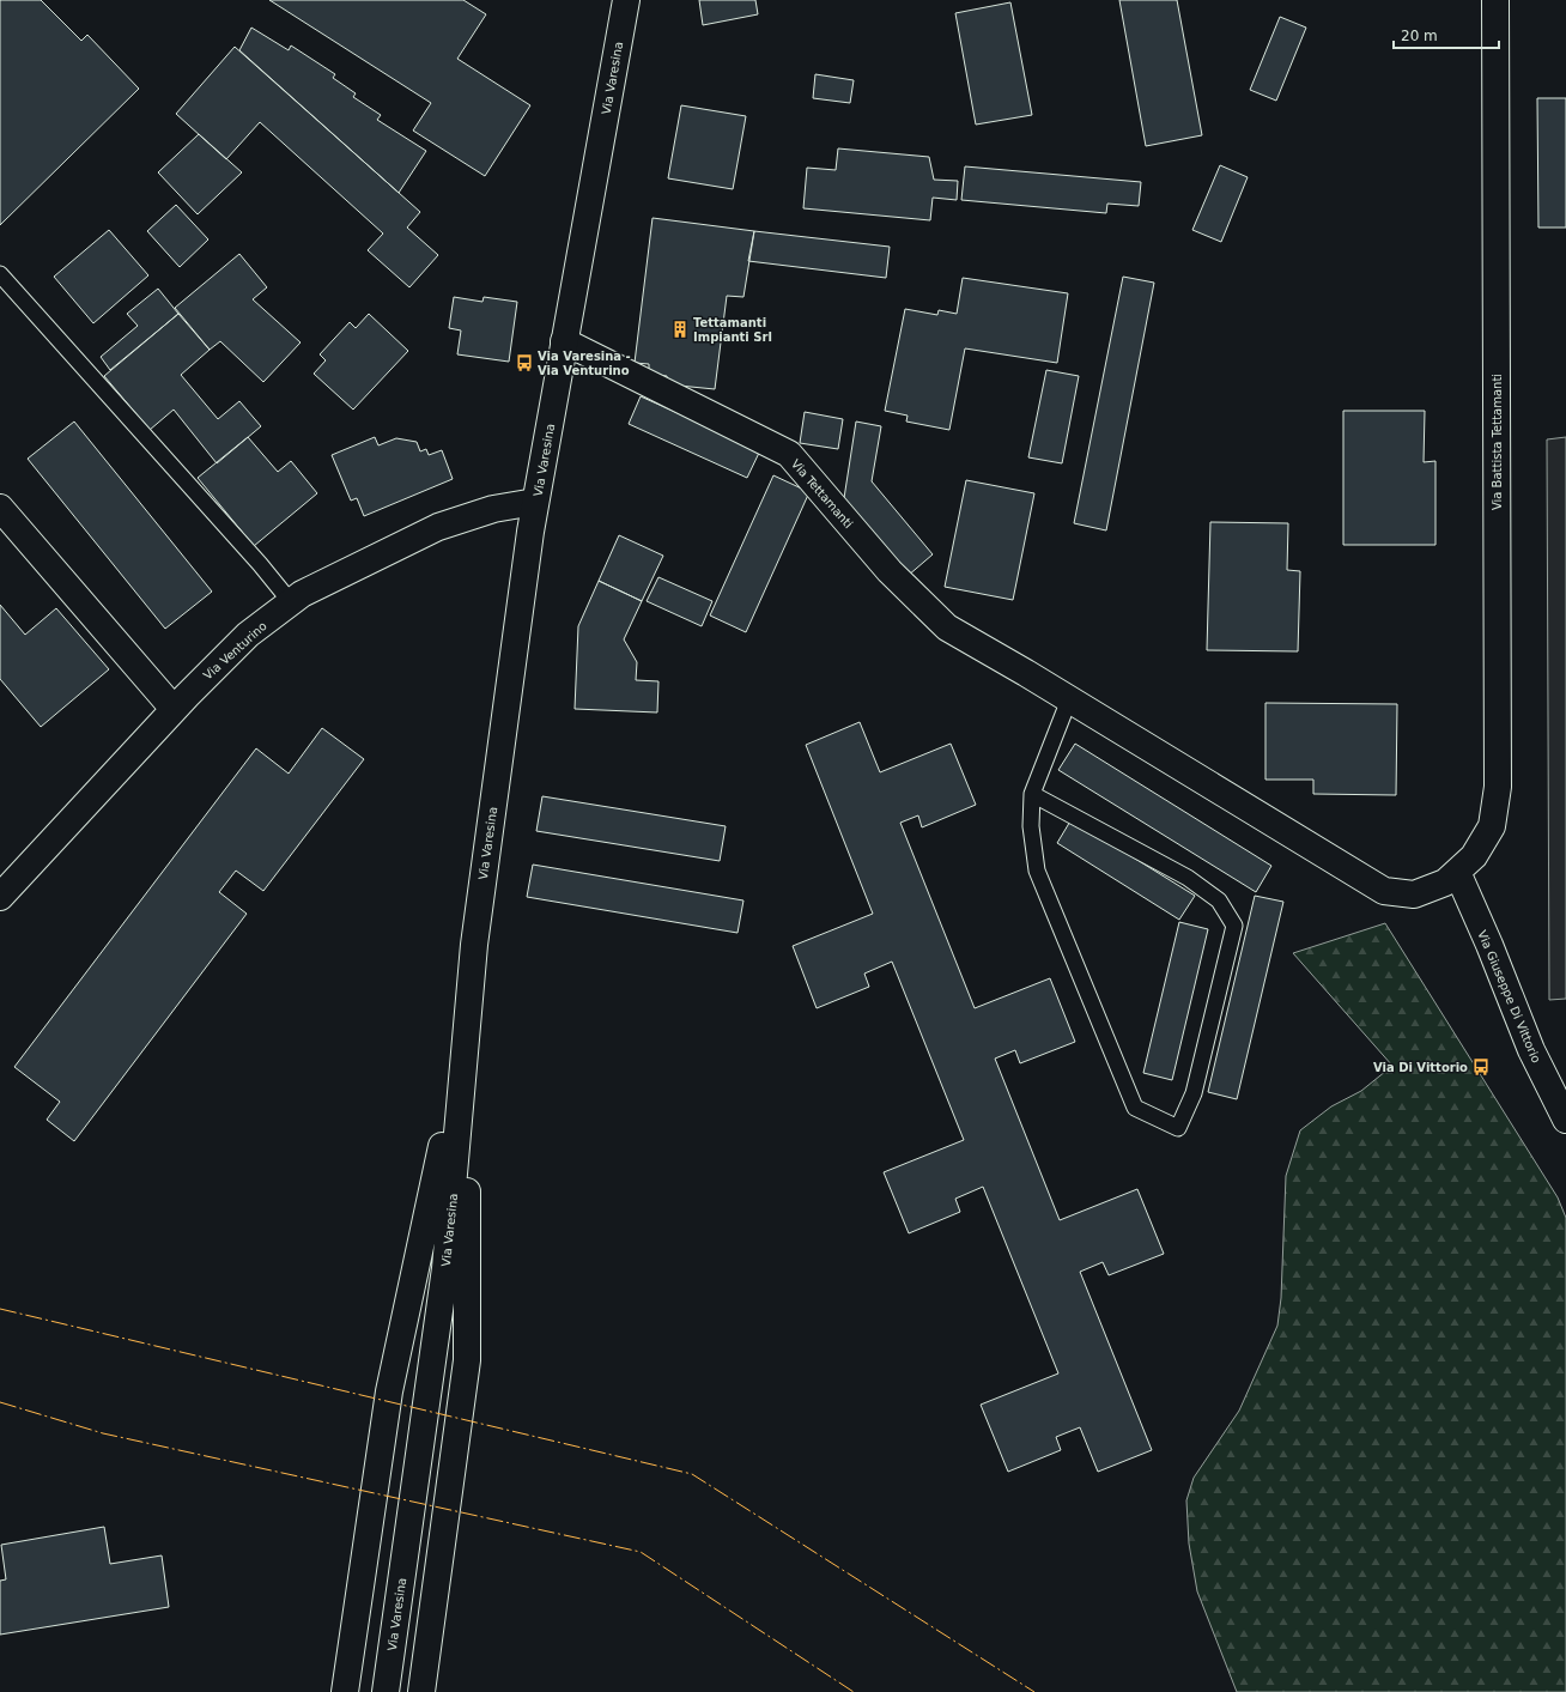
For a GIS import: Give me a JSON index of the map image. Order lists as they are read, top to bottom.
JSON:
{
  "streets": {
    "street": [
      "Via Varesina",
      "Via Battista Tettamanti",
      "Via Tettamanti",
      "Via Venturino",
      "Via Giuseppe Di Vittorio"
    ]
  },
  "crossings": [
    ["Via Varesina", "Via Tettamanti"],
    ["Via Varesina", "Via Venturino"],
    ["Via Battista Tettamanti", "Via Tettamanti"],
    ["Via Battista Tettamanti", "Via Giuseppe Di Vittorio"]
  ],
  "places": {
    "building": ["Tettamanti Impianti Srl"],
    "bus stop": ["Via Varesina - Via Venturino", "Via Di Vittorio"]
  },
  "scale_bar": "20 m"
}
